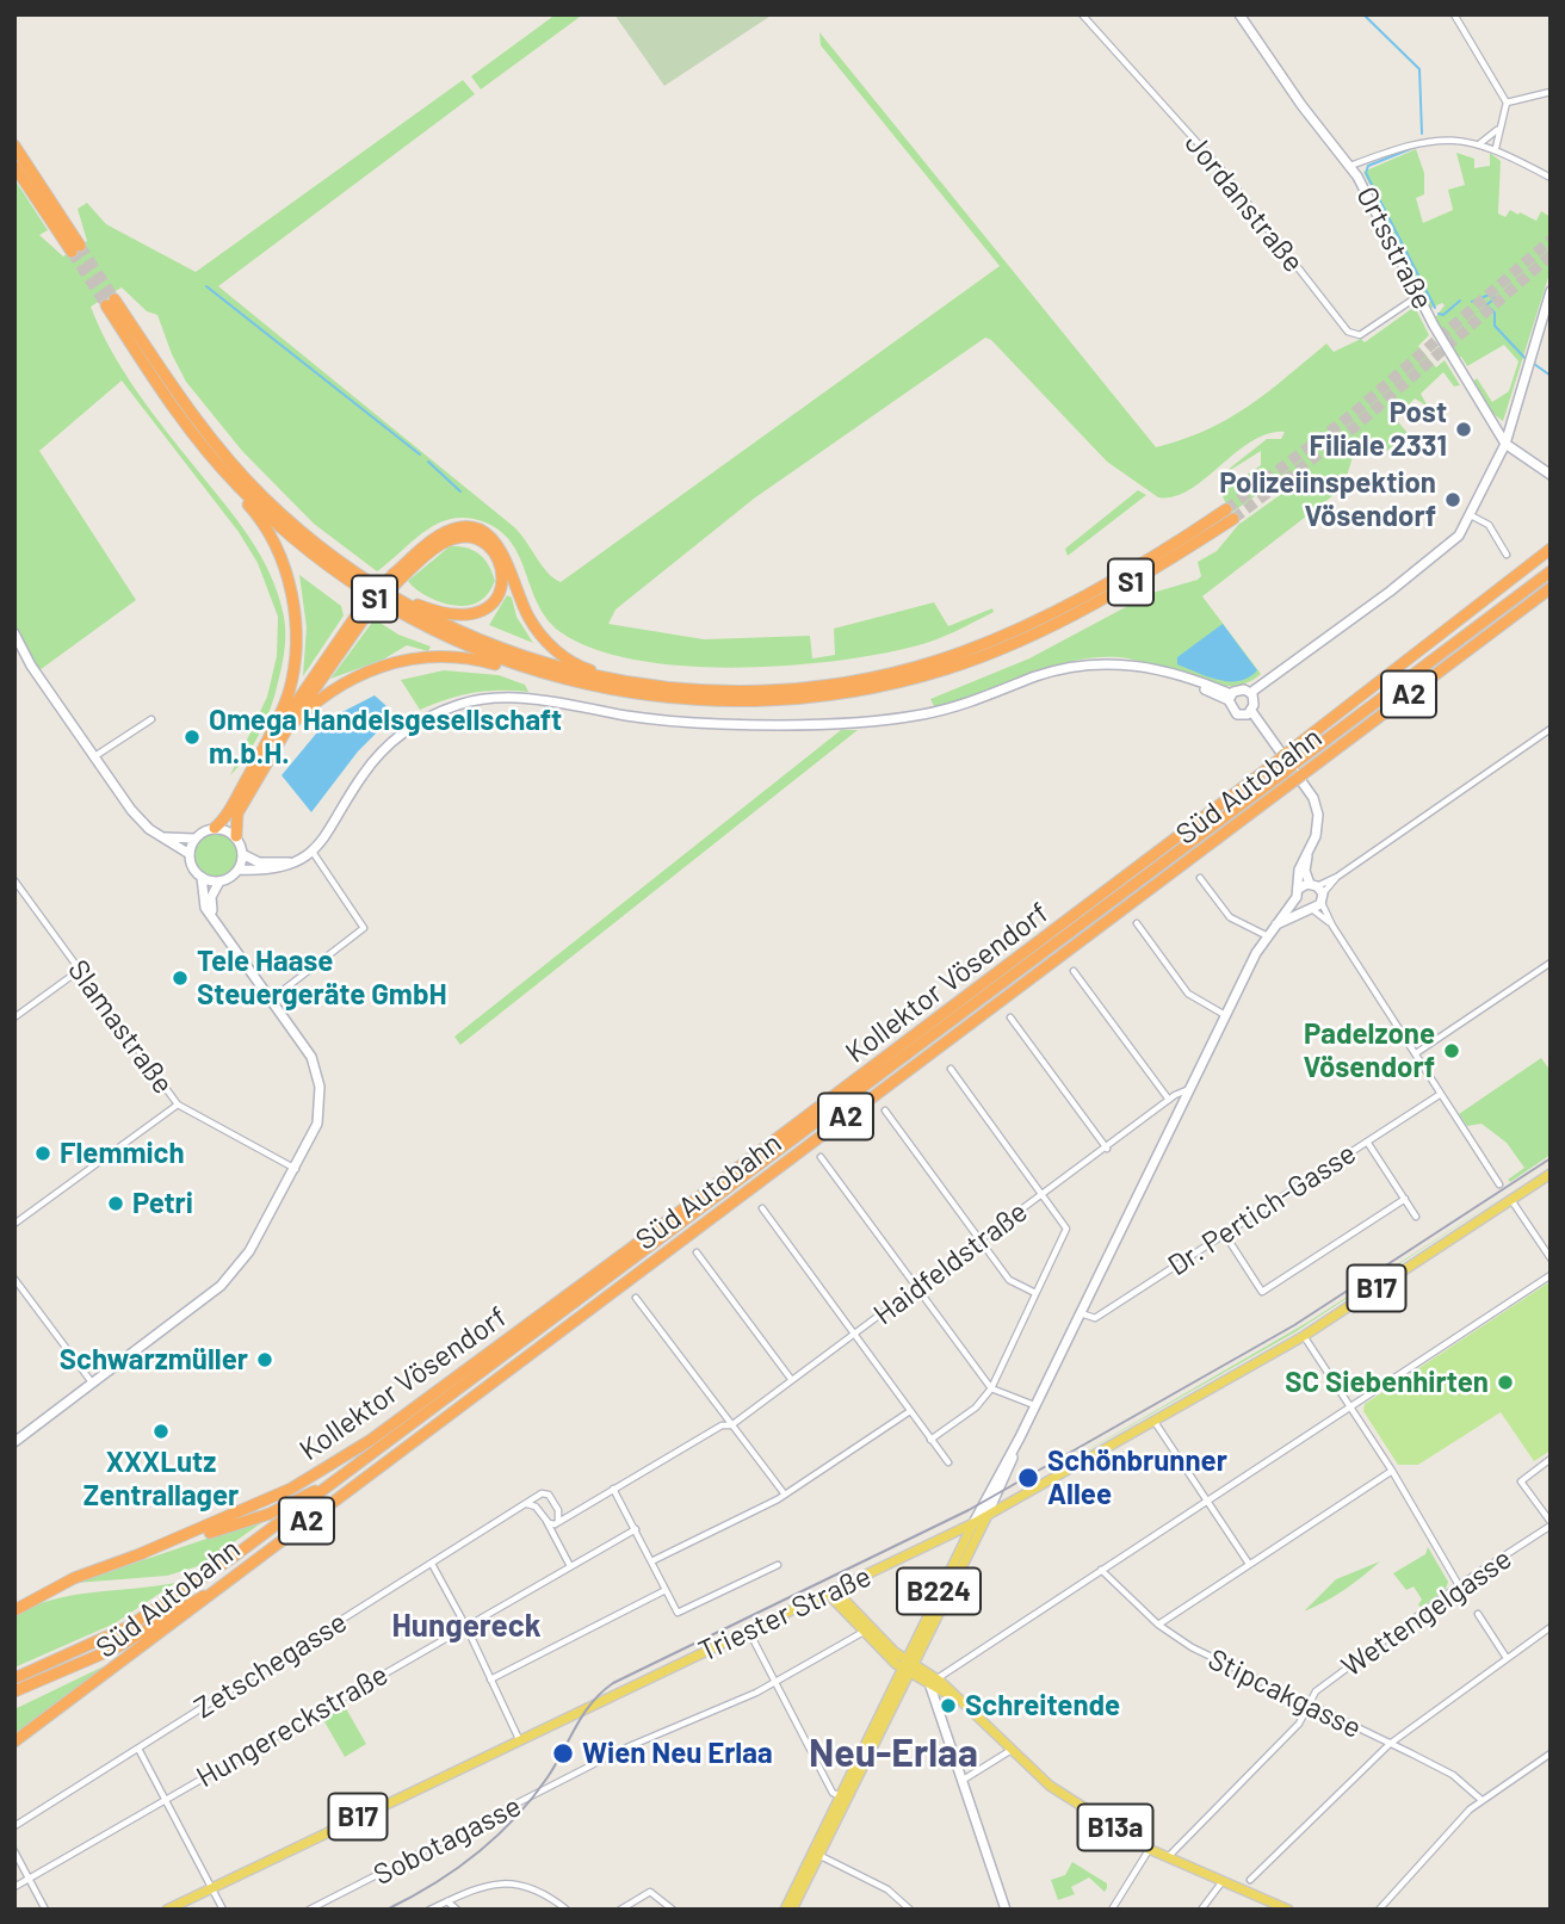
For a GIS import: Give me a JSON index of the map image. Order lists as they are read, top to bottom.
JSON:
{
  "streets": {
    "highway": [
      "S1",
      "A2",
      "Süd Autobahn",
      "Kollektor Vösendorf"
    ],
    "main road": [
      "Ortsstraße",
      "B17",
      "B224",
      "Triester Straße",
      "B13a"
    ],
    "street": [
      "Jordanstraße",
      "Slamastraße",
      "Dr. Pertich-Gasse",
      "Haidfeldstraße",
      "Wettengelgasse",
      "Zetschegasse",
      "Stipcakgasse",
      "Hungereckstraße",
      "Sobotagasse"
    ]
  },
  "crossings": [
    ["Jordanstraße", "Ortsstraße"],
    ["A2", "Süd Autobahn"],
    ["A2", "Kollektor Vösendorf"],
    ["Süd Autobahn", "Kollektor Vösendorf"],
    ["B224", "Triester Straße"],
    ["B224", "B13a"],
    ["Wettengelgasse", "Stipcakgasse"],
    ["Wettengelgasse", "B13a"],
    ["Triester Straße", "B13a"],
    ["B13a", "Sobotagasse"]
  ],
  "districts": ["Hungereck", "Neu-Erlaa"],
  "places": [
    "Post Filiale 2331",
    "Polizeiinspektion Vösendorf",
    "Omega Handelsgesellschaft m.b.H.",
    "Tele Haase Steuergeräte GmbH",
    "Padelzone Vösendorf",
    "Flemmich",
    "Petri",
    "Schwarzmüller",
    "SC Siebenhirten",
    "XXXLutz Zentrallager",
    "Schönbrunner Allee",
    "Schreitende",
    "Wien Neu Erlaa"
  ]
}
